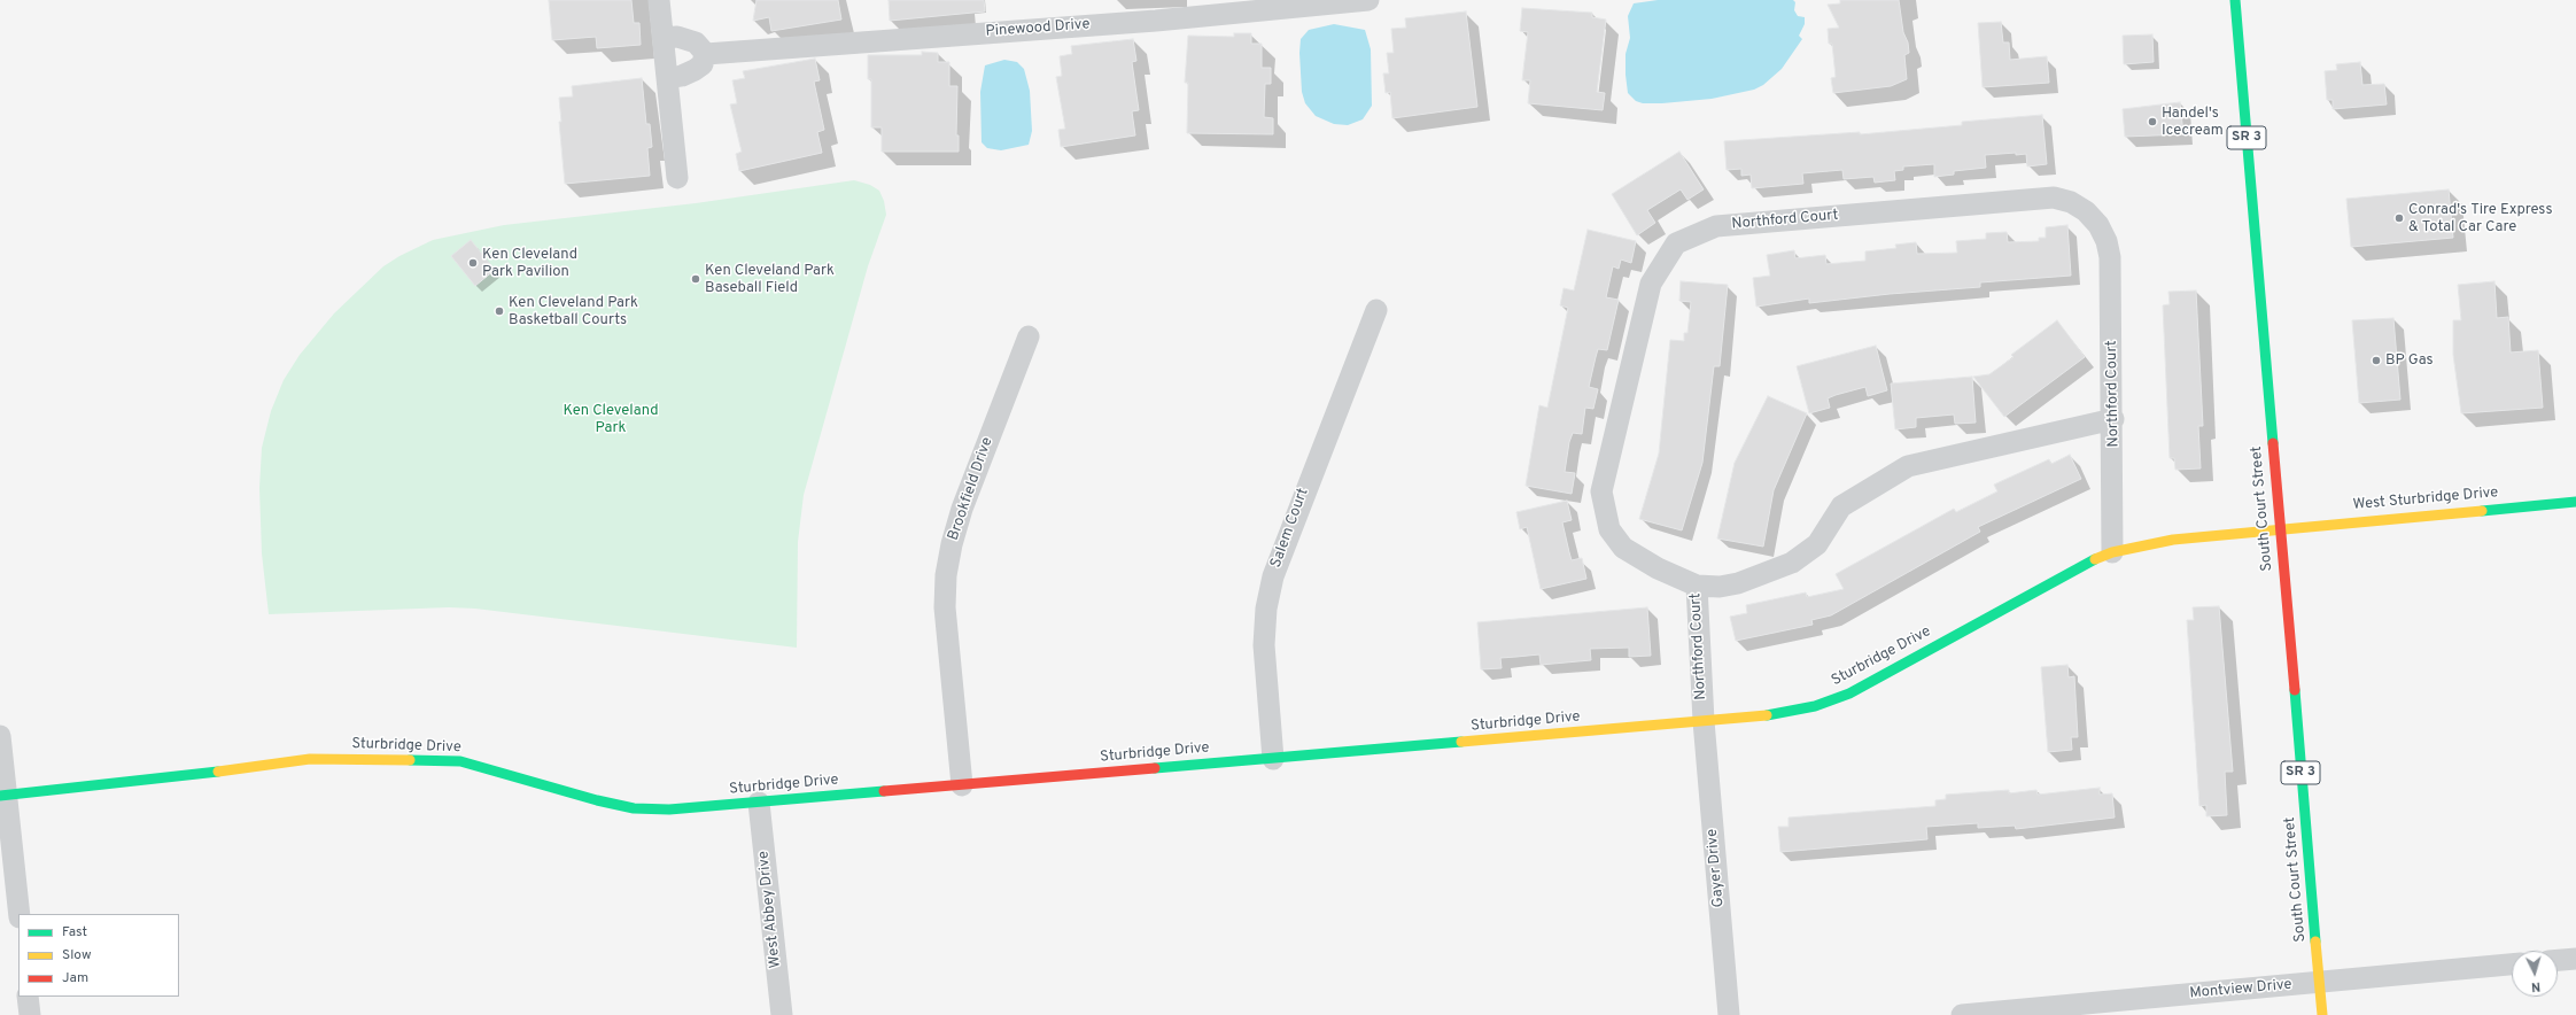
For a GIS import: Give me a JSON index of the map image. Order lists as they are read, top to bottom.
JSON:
{
  "streets": {
    "street": [
      "Pinewood Drive",
      "SR 3",
      "Northford Court",
      "Brookfield Drive",
      "West Sturbridge Drive",
      "South Court Street",
      "Salem Court",
      "Sturbridge Drive",
      "Gayer Drive",
      "West Abbey Drive",
      "Montview Drive"
    ]
  },
  "crossings": [
    ["Northford Court", "Sturbridge Drive"],
    ["Northford Court", "Gayer Drive"],
    ["Brookfield Drive", "Sturbridge Drive"],
    ["West Sturbridge Drive", "South Court Street"],
    ["West Sturbridge Drive", "Sturbridge Drive"],
    ["South Court Street", "Sturbridge Drive"],
    ["South Court Street", "Montview Drive"],
    ["Salem Court", "Sturbridge Drive"],
    ["Sturbridge Drive", "Gayer Drive"],
    ["Sturbridge Drive", "West Abbey Drive"]
  ],
  "parks": ["Ken Cleveland Park"],
  "places": [
    "Handel's Icecream",
    "Conrad's Tire Express & Total Car Care",
    "Ken Cleveland Park Pavilion",
    "Ken Cleveland Park Baseball Field",
    "Ken Cleveland Park Basketball Courts",
    "BP Gas"
  ],
  "legend": ["Fast", "Slow", "Jam"],
  "north": "bottom"
}
